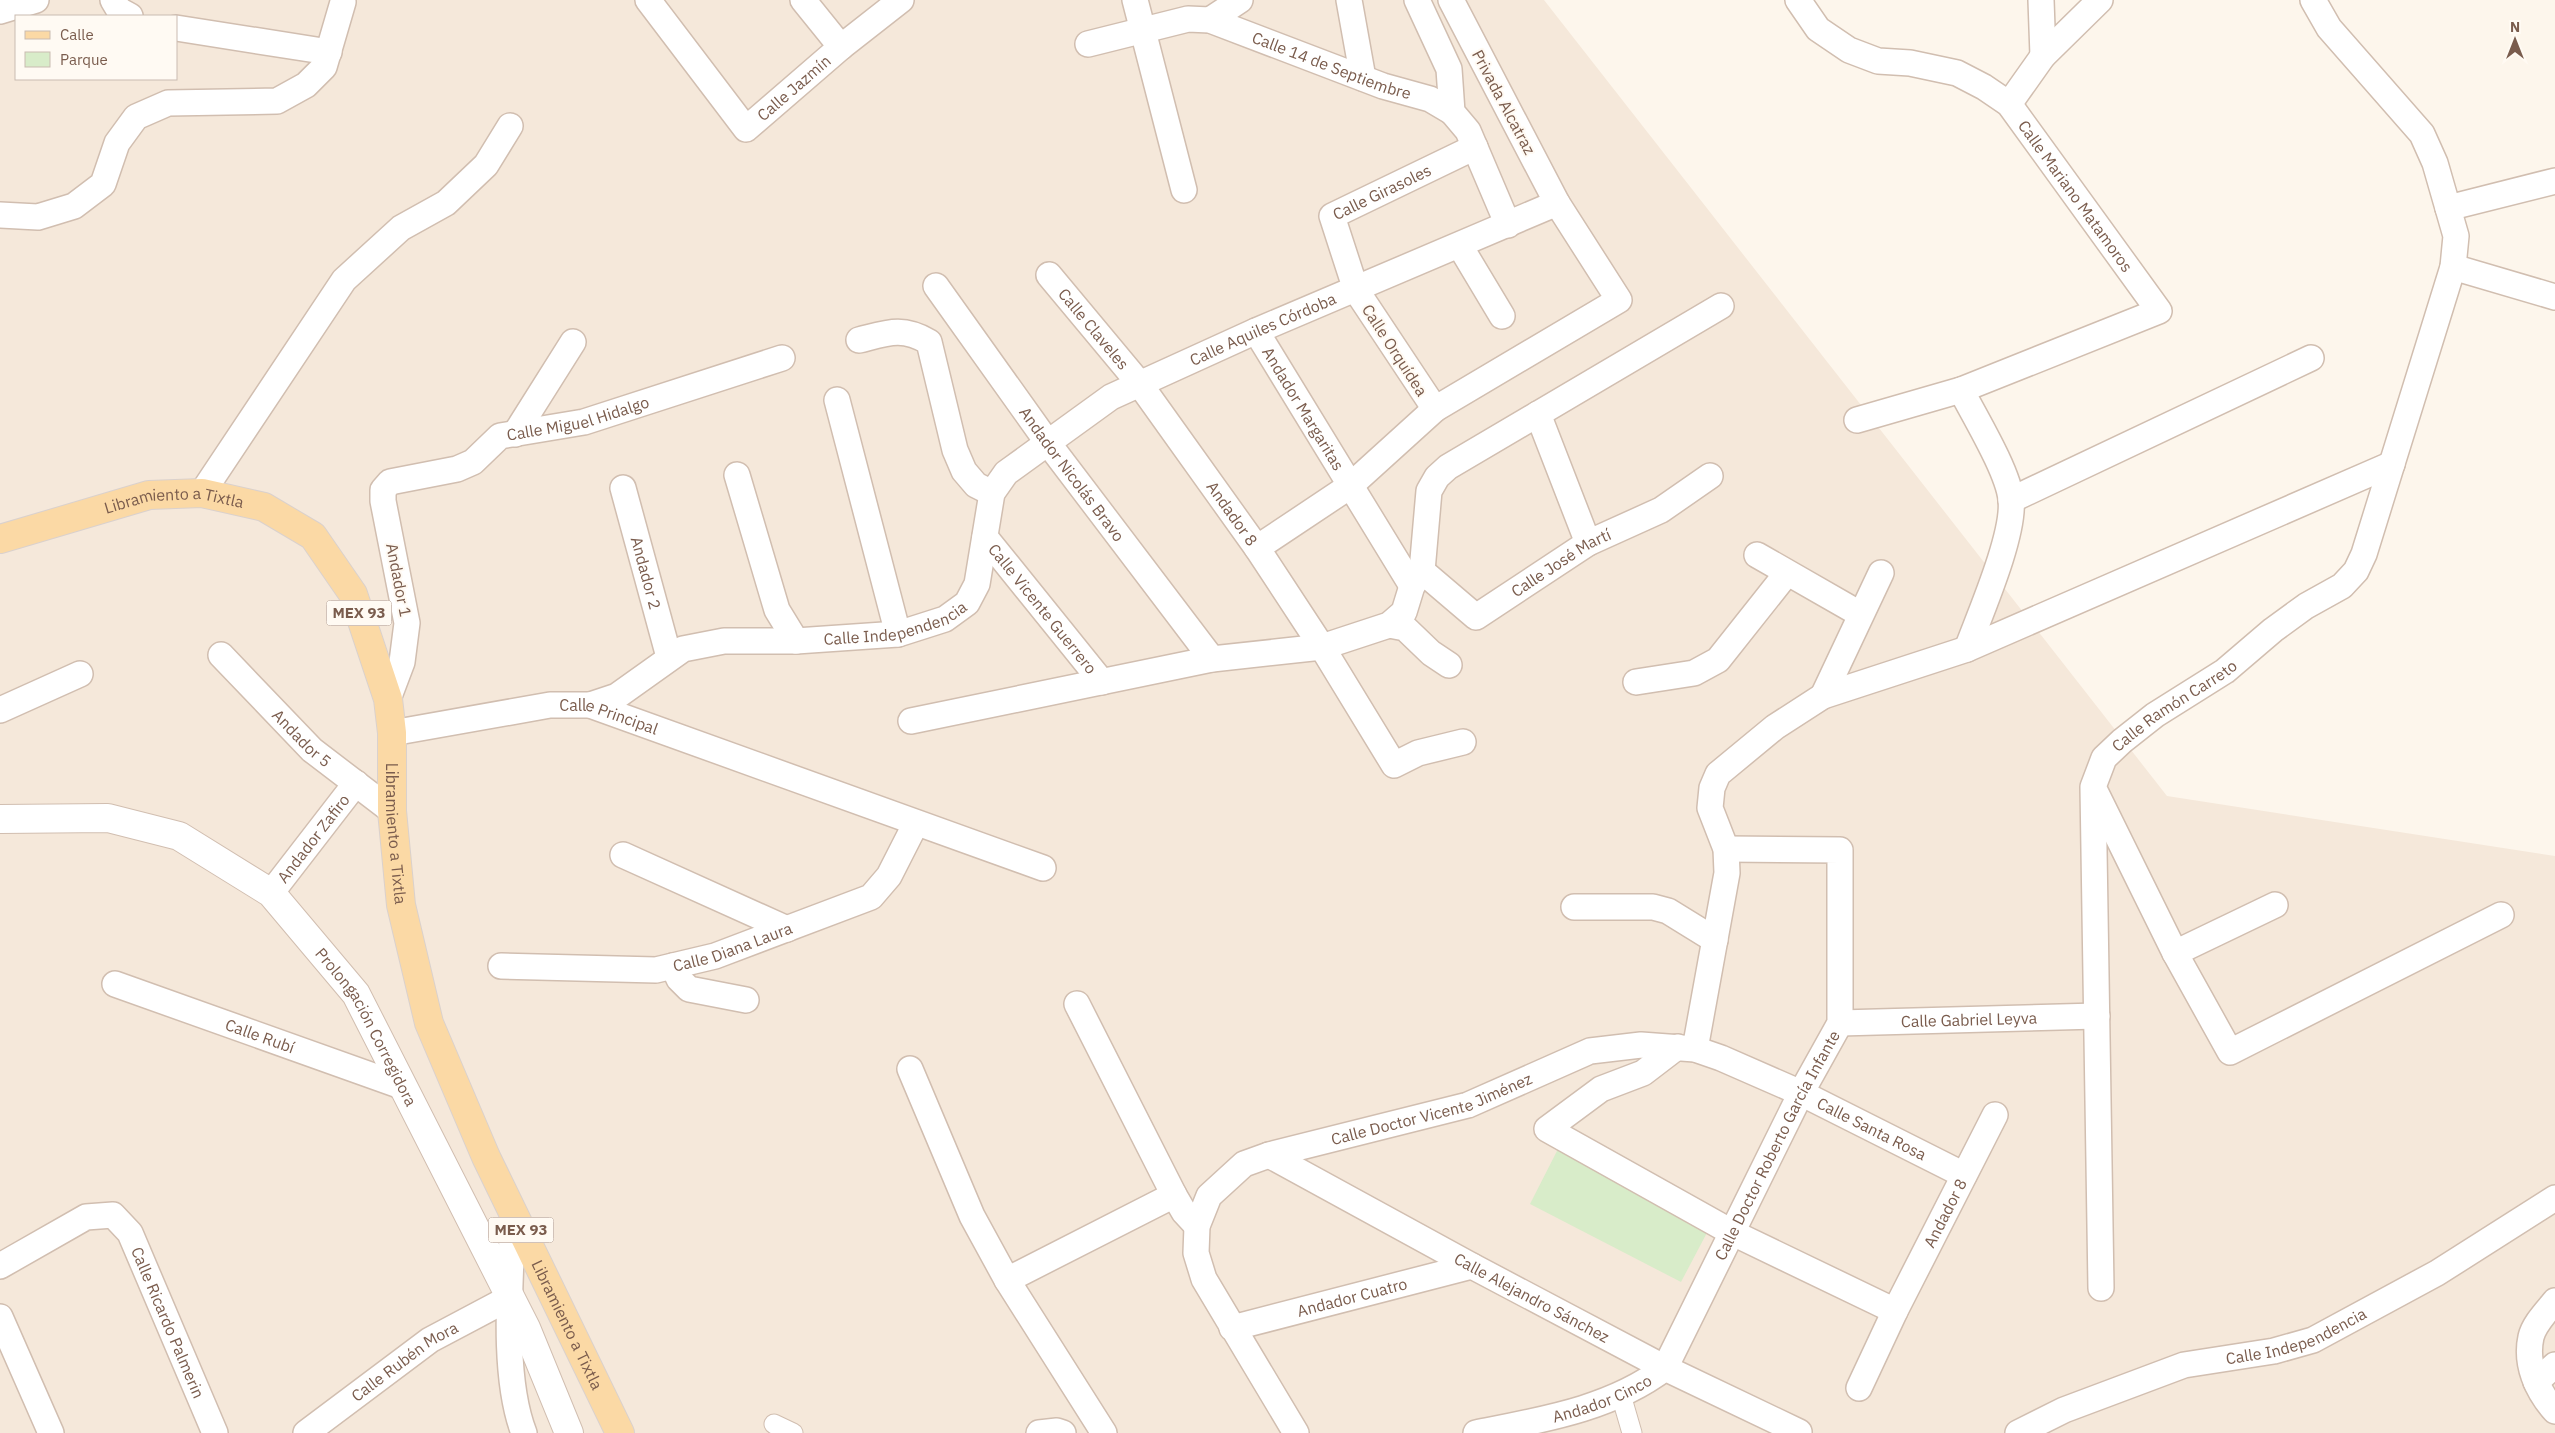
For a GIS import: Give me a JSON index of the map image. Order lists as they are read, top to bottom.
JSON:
{
  "streets": {
    "main road": ["Libramiento a Tixtla", "MEX 93"],
    "street": [
      "Calle 14 de Septiembre",
      "Calle Jazmín",
      "Privada Alcatraz",
      "Calle Girasoles",
      "Calle Mariano Matamoros",
      "Calle Claveles",
      "Calle Aquiles Córdoba",
      "Calle Orquídea",
      "Andador Margaritas",
      "Calle Miguel Hidalgo",
      "Andador Nicolás Bravo",
      "Andador 8",
      "Calle José Martí",
      "Andador 2",
      "Andador 1",
      "Calle Vicente Guerrero",
      "Calle Independencia",
      "Calle Ramón Carreto",
      "Calle Principal",
      "Andador 5",
      "Andador Zafiro",
      "Calle Diana Laura",
      "Calle Gabriel Leyva",
      "Prolongación Corregidora",
      "Calle Rubí",
      "Calle Doctor Vicente Jiménez",
      "Calle Santa Rosa",
      "Calle Doctor Roberto García Infante",
      "Andador Cuatro",
      "Calle Alejandro Sánchez",
      "Calle Ricardo Palmerin",
      "Calle Rubén Mora",
      "Andador Cinco"
    ]
  },
  "crossings": [
    ["Privada Alcatraz", "Calle Aquiles Córdoba"],
    ["Privada Alcatraz", "Calle Orquídea"],
    ["Calle Girasoles", "Calle Aquiles Córdoba"],
    ["Calle Girasoles", "Calle Orquídea"],
    ["Calle Claveles", "Calle Aquiles Córdoba"],
    ["Calle Claveles", "Andador 8"],
    ["Calle Aquiles Córdoba", "Calle Orquídea"],
    ["Calle Aquiles Córdoba", "Andador Margaritas"],
    ["Calle Aquiles Córdoba", "Andador Nicolás Bravo"],
    ["Calle Aquiles Córdoba", "Andador 8"],
    ["Calle Aquiles Córdoba", "Calle Independencia"],
    ["Andador Margaritas", "Calle José Martí"],
    ["Calle Miguel Hidalgo", "Andador 1"],
    ["Libramiento a Tixtla", "Andador 1"],
    ["Libramiento a Tixtla", "Calle Principal"],
    ["Libramiento a Tixtla", "Andador 5"],
    ["Andador 8", "Calle Santa Rosa"],
    ["Andador 2", "Calle Independencia"],
    ["Calle Vicente Guerrero", "Calle Independencia"],
    ["Calle Independencia", "Calle Principal"],
    ["Calle Ramón Carreto", "Calle Gabriel Leyva"],
    ["Calle Principal", "Calle Diana Laura"],
    ["Andador 5", "Andador Zafiro"],
    ["Andador Zafiro", "Prolongación Corregidora"],
    ["Calle Gabriel Leyva", "Calle Doctor Roberto García Infante"],
    ["Prolongación Corregidora", "Calle Rubí"],
    ["Prolongación Corregidora", "Calle Rubén Mora"],
    ["Calle Doctor Vicente Jiménez", "Calle Santa Rosa"],
    ["Calle Doctor Vicente Jiménez", "Andador Cuatro"],
    ["Calle Doctor Vicente Jiménez", "Calle Alejandro Sánchez"],
    ["Calle Santa Rosa", "Calle Doctor Roberto García Infante"],
    ["Calle Doctor Roberto García Infante", "Calle Alejandro Sánchez"],
    ["Calle Doctor Roberto García Infante", "Andador Cinco"],
    ["Andador Cuatro", "Calle Alejandro Sánchez"],
    ["Calle Alejandro Sánchez", "Andador Cinco"]
  ],
  "legend": ["Calle", "Parque"],
  "north": "top"
}
